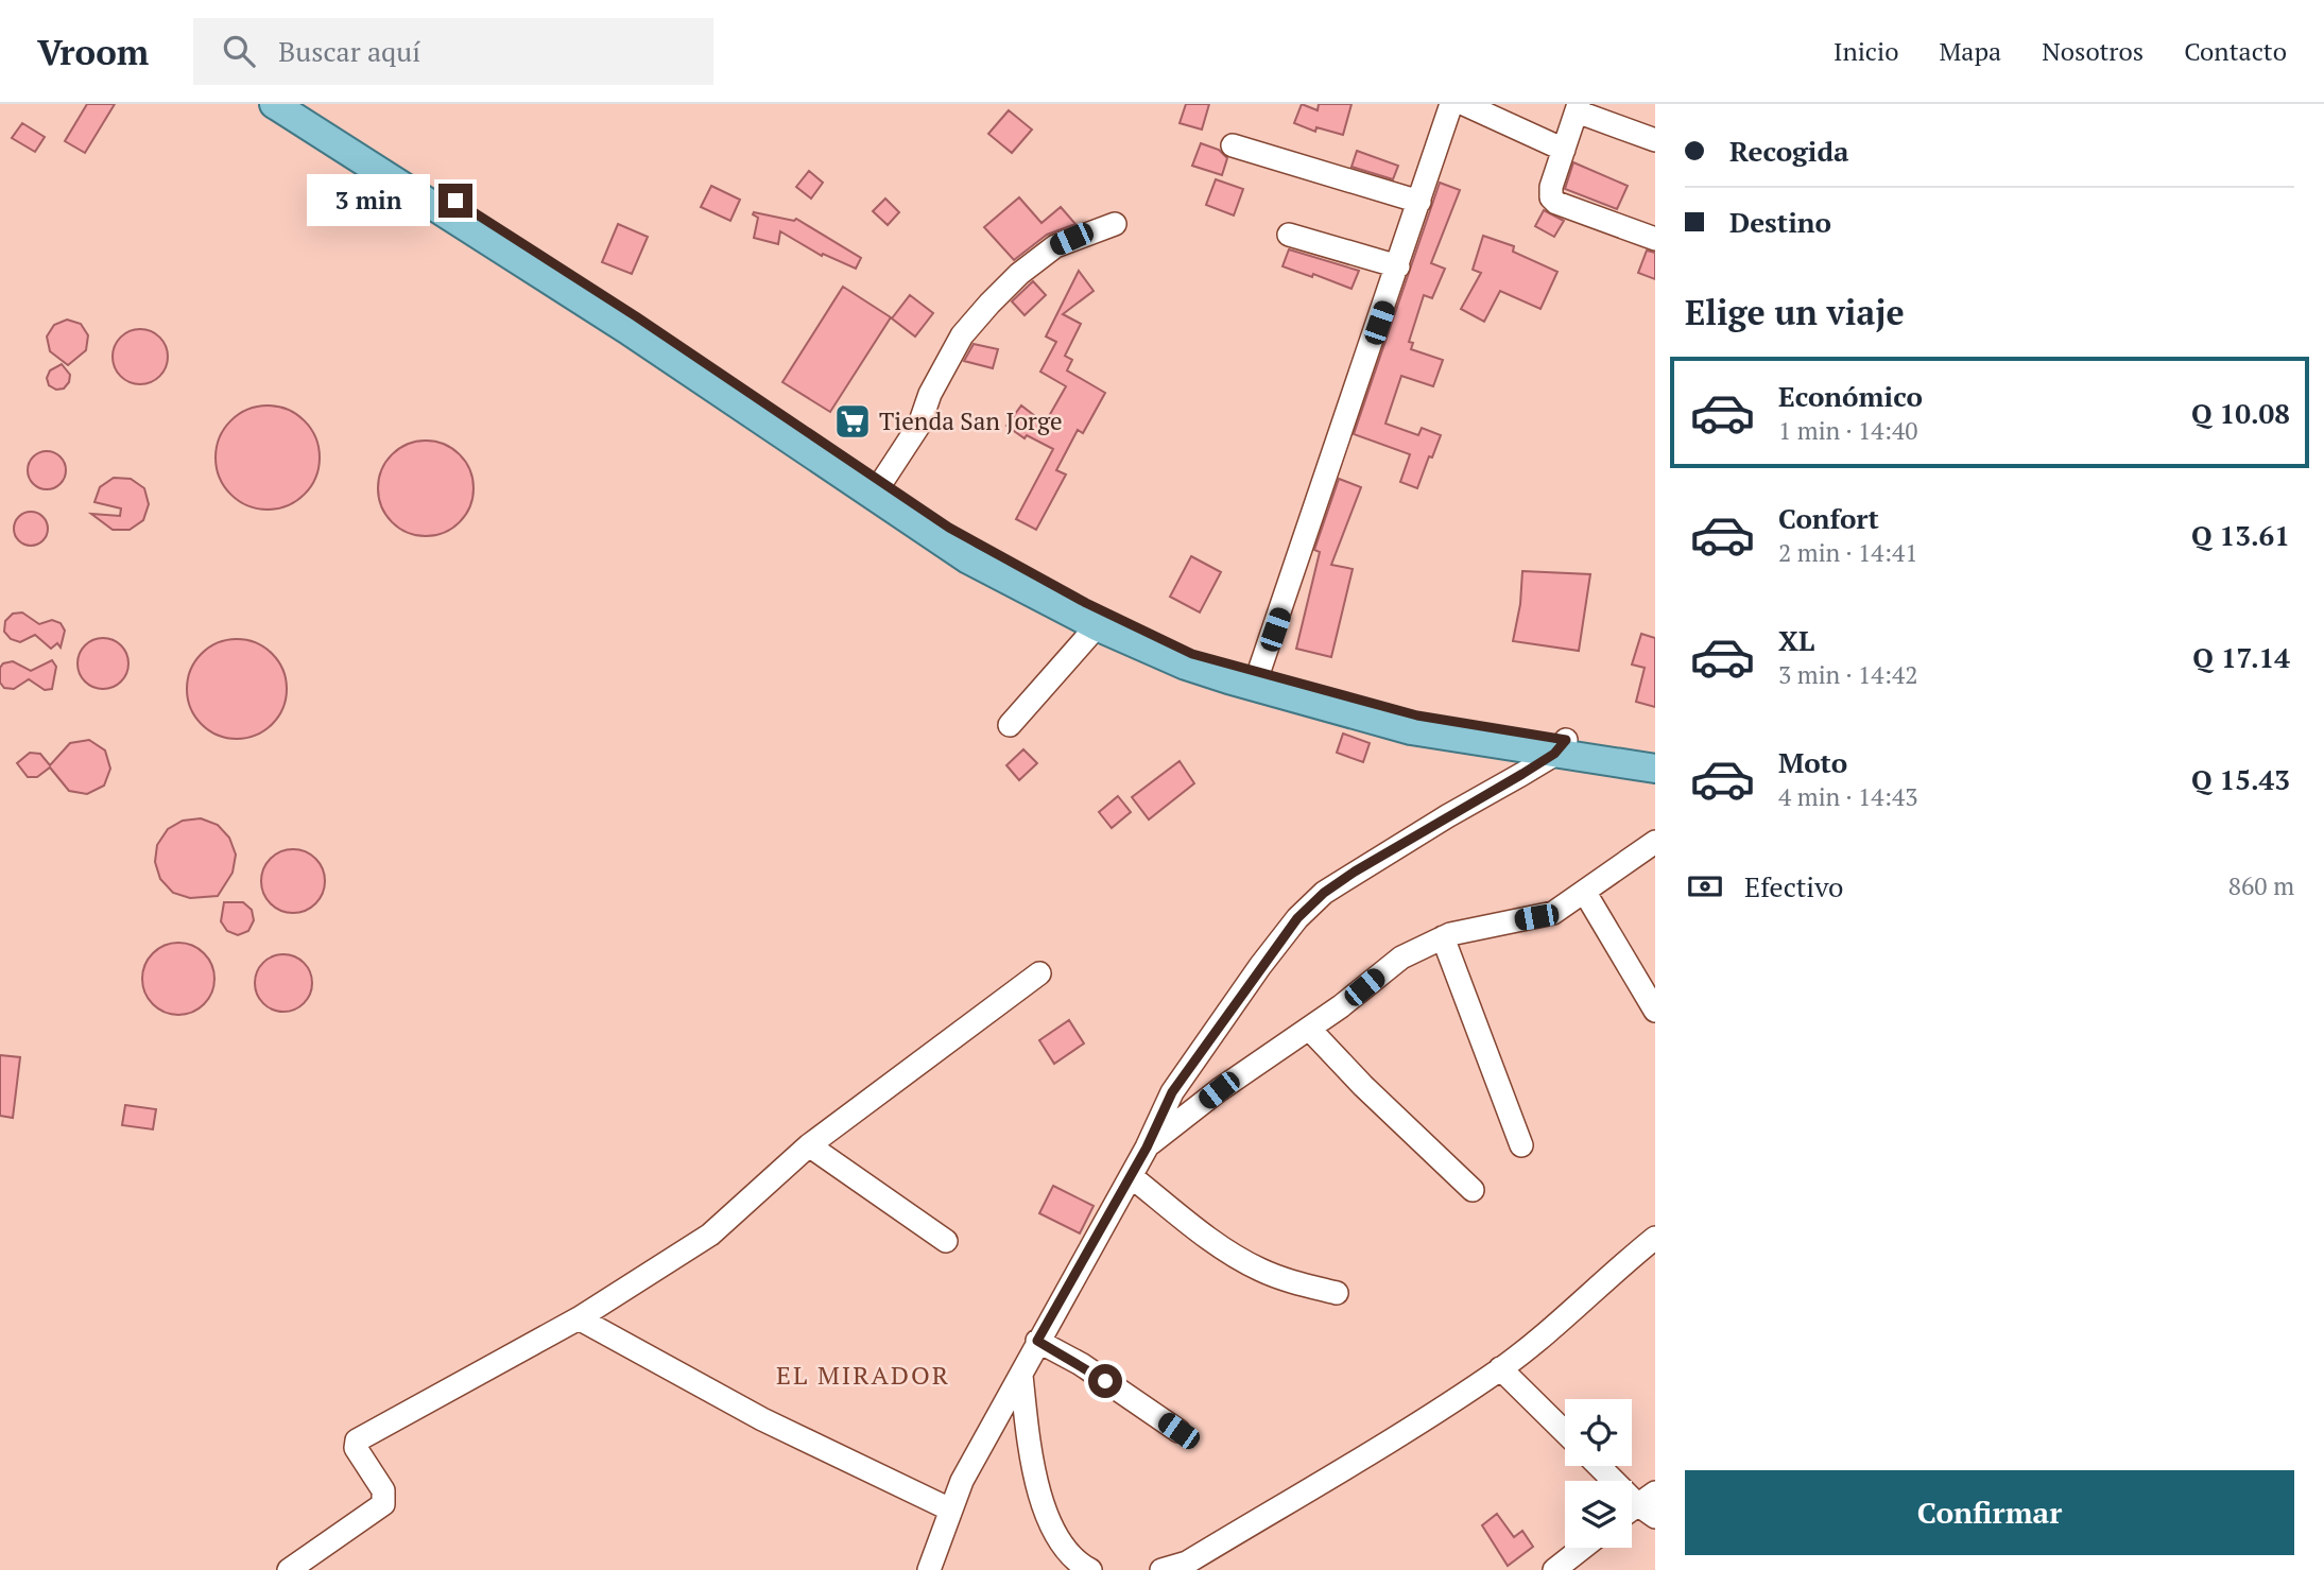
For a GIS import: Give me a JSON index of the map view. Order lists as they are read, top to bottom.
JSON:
{
  "districts": ["EL MIRADOR"],
  "places": {
    "supermarket": ["Tienda San Jorge"]
  },
  "page": {
    "header": "Vroom",
    "search": "Buscar aquí",
    "nav": [
      "Inicio",
      "Mapa",
      "Nosotros",
      "Contacto"
    ],
    "banner": ["Recogida", "Destino"],
    "bubble": "3 min",
    "heading": "Elige un viaje",
    "list": [
      {
        "name": "Económico",
        "note": "1 min · 14:40",
        "value": "Q 10.08"
      },
      {
        "name": "Confort",
        "note": "2 min · 14:41",
        "value": "Q 13.61"
      },
      {
        "name": "XL",
        "note": "3 min · 14:42",
        "value": "Q 17.14"
      },
      {
        "name": "Moto",
        "note": "4 min · 14:43",
        "value": "Q 15.43"
      }
    ],
    "pay": ["Efectivo", "860 m"],
    "buttons": "Confirmar"
  }
}
